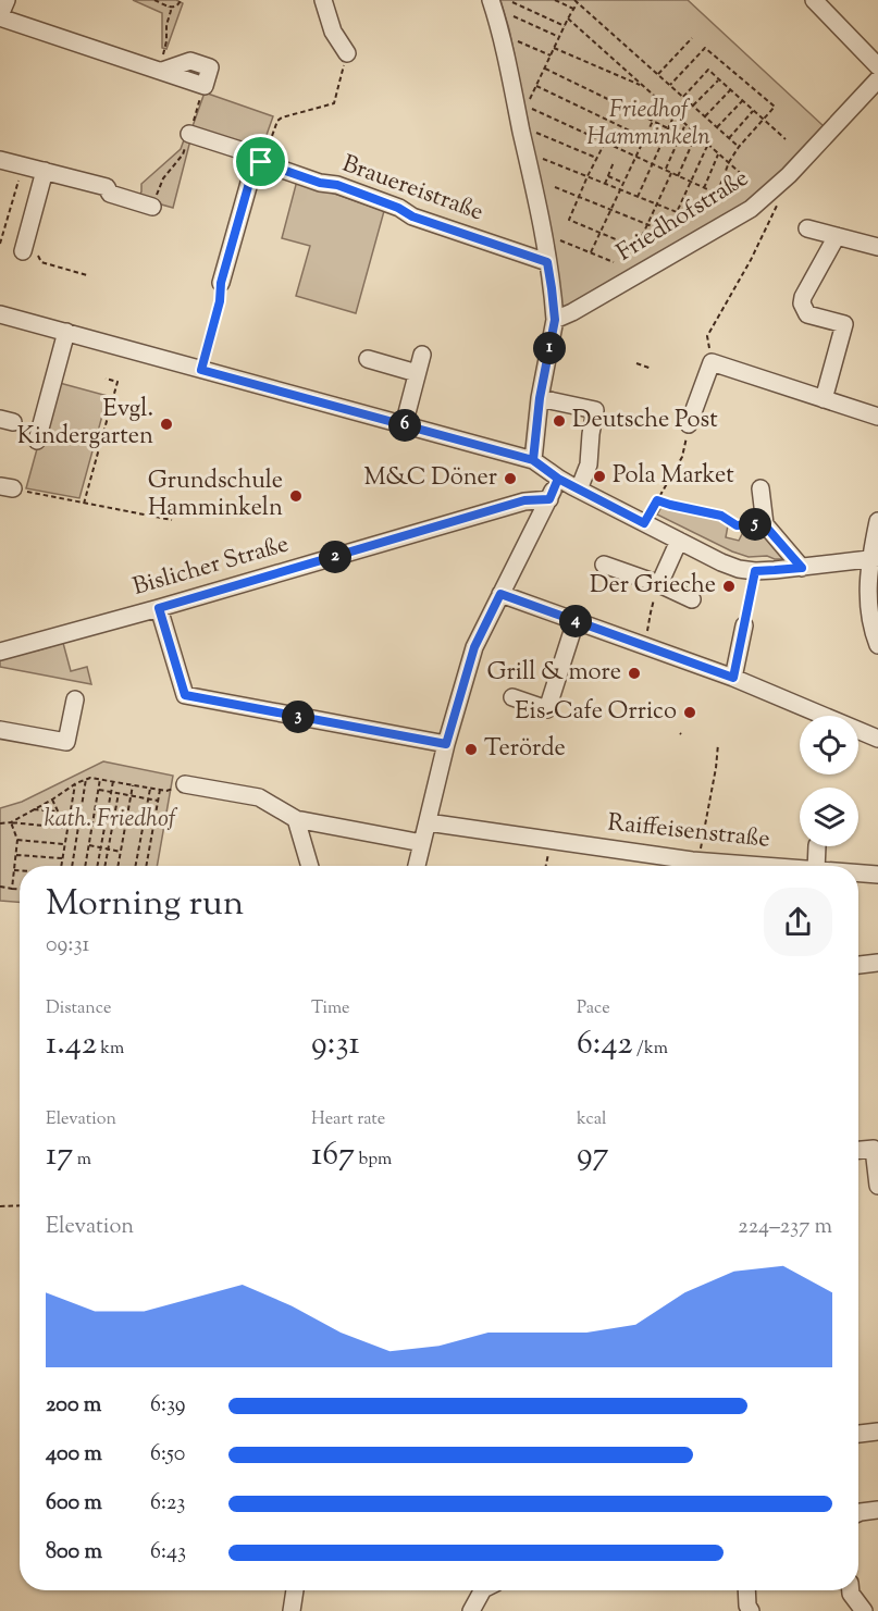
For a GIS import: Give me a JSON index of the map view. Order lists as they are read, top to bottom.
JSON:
{
  "streets": {
    "street": [
      "Brauereistraße",
      "Friedhofstraße",
      "Bislicher Straße",
      "Raiffeisenstraße"
    ]
  },
  "parks": ["Friedhof Hamminkeln", "kath. Friedhof"],
  "places": [
    "Deutsche Post",
    "Evgl. Kindergarten",
    "Pola Market",
    "M&C Döner",
    "Grundschule Hamminkeln",
    "Der Grieche",
    "Grill & more",
    "Eis-Cafe Orrico",
    "Terörde"
  ],
  "page": {
    "pins": [
      "1",
      "6",
      "5",
      "2",
      "4",
      "3"
    ],
    "heading": ["Morning run", "09:31"],
    "stats": [
      ["Distance", "1.42 km"],
      ["Time", "9:31"],
      ["Pace", "6:42 /km"],
      ["Elevation", "17 m"],
      ["Heart rate", "167 bpm"],
      ["kcal", "97"]
    ],
    "chart": ["Elevation", "224–237 m"],
    "list": [
      {
        "name": "200 m",
        "note": "6:39"
      },
      {
        "name": "400 m",
        "note": "6:50"
      },
      {
        "name": "600 m",
        "note": "6:23"
      },
      {
        "name": "800 m",
        "note": "6:43"
      }
    ]
  }
}
